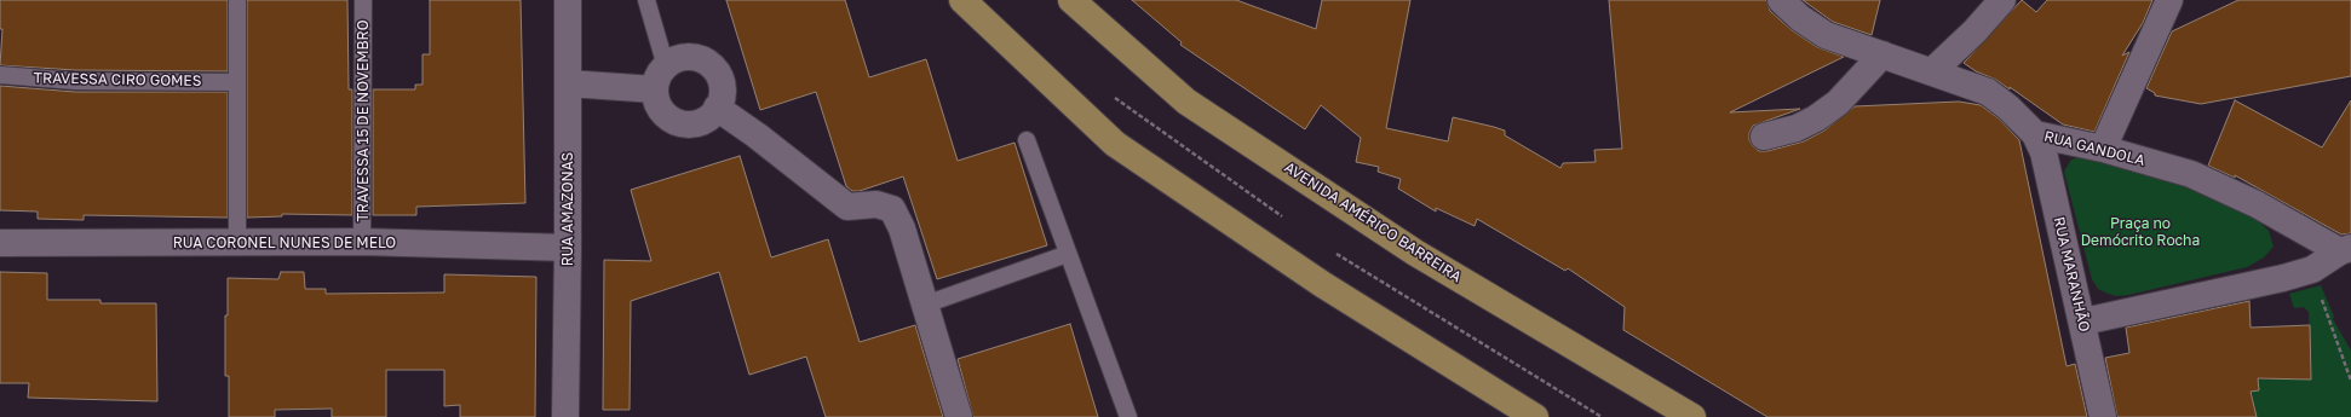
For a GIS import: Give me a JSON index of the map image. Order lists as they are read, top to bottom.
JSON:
{
  "streets": {
    "main road": ["AVENIDA AMÉRICO BARREIRA"],
    "street": [
      "RUA GANDOLA",
      "RUA AMAZONAS",
      "RUA CORONEL NUNES DE MELO",
      "RUA MARANHÃO"
    ],
    "lane": ["TRAVESSA CIRO GOMES", "TRAVESSA 15 DE NOVEMBRO"]
  },
  "crossings": [
    ["TRAVESSA 15 DE NOVEMBRO", "RUA CORONEL NUNES DE MELO"],
    ["RUA GANDOLA", "RUA MARANHÃO"],
    ["RUA AMAZONAS", "RUA CORONEL NUNES DE MELO"]
  ],
  "parks": ["Praça no Demócrito Rocha"]
}
